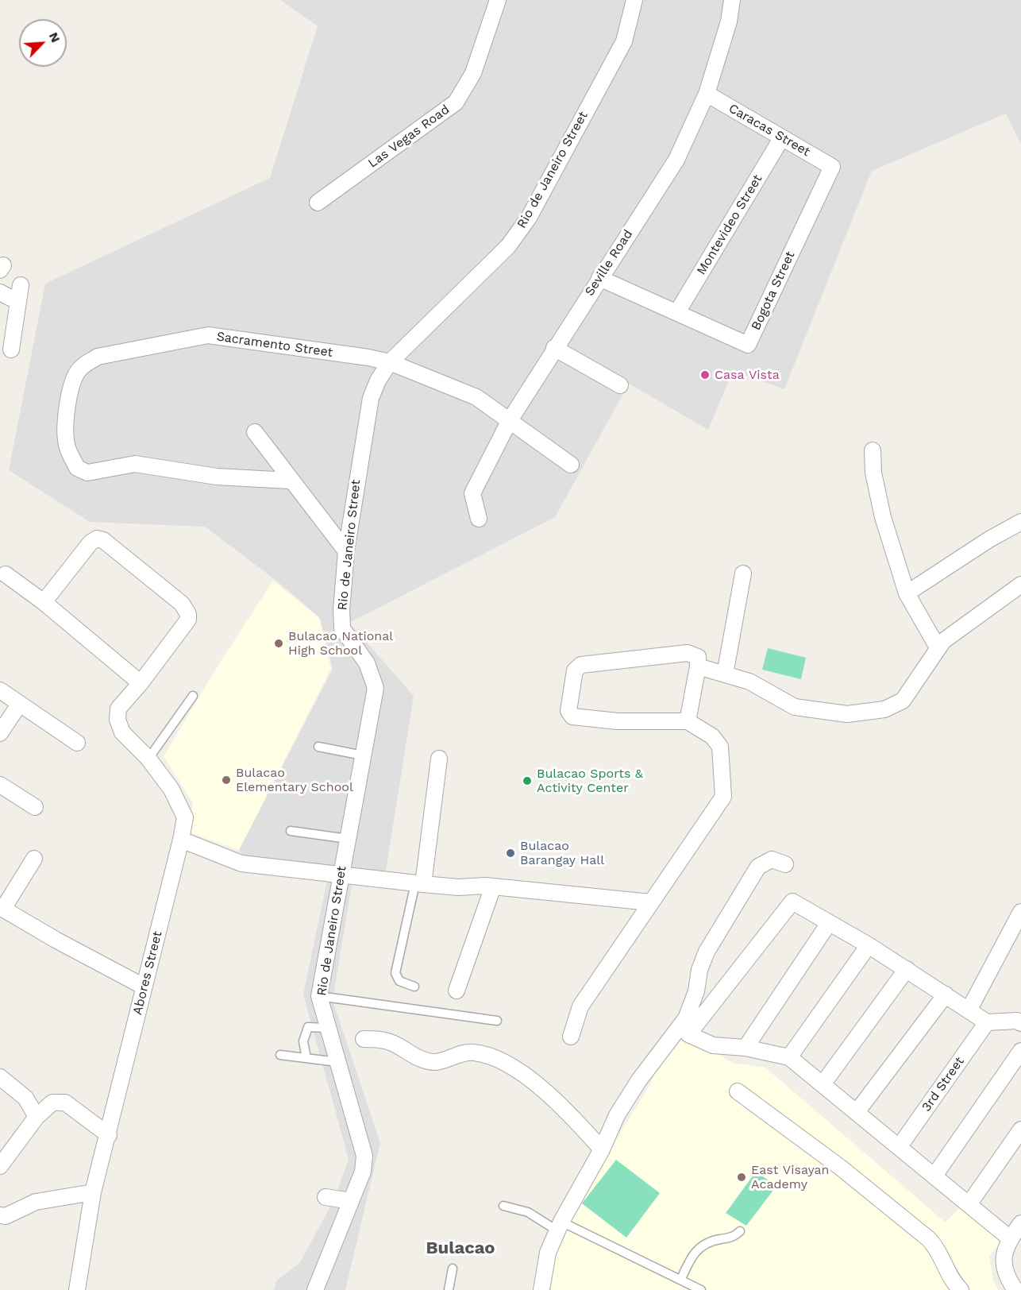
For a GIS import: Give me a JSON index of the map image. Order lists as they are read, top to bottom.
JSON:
{
  "streets": {
    "street": [
      "Caracas Street",
      "Las Vegas Road",
      "Rio de Janeiro Street",
      "Montevideo Street",
      "Seville Road",
      "Bogota Street",
      "Sacramento Street",
      "Abores Street",
      "3rd Street"
    ]
  },
  "crossings": [
    ["Caracas Street", "Montevideo Street"],
    ["Caracas Street", "Seville Road"],
    ["Caracas Street", "Bogota Street"],
    ["Rio de Janeiro Street", "Sacramento Street"],
    ["Montevideo Street", "Bogota Street"],
    ["Seville Road", "Bogota Street"],
    ["Seville Road", "Sacramento Street"]
  ],
  "districts": ["Bulacao"],
  "places": [
    "Casa Vista",
    "Bulacao National High School",
    "Bulacao Elementary School",
    "Bulacao Sports & Activity Center",
    "Bulacao Barangay Hall",
    "East Visayan Academy"
  ],
  "north": "top right"
}
